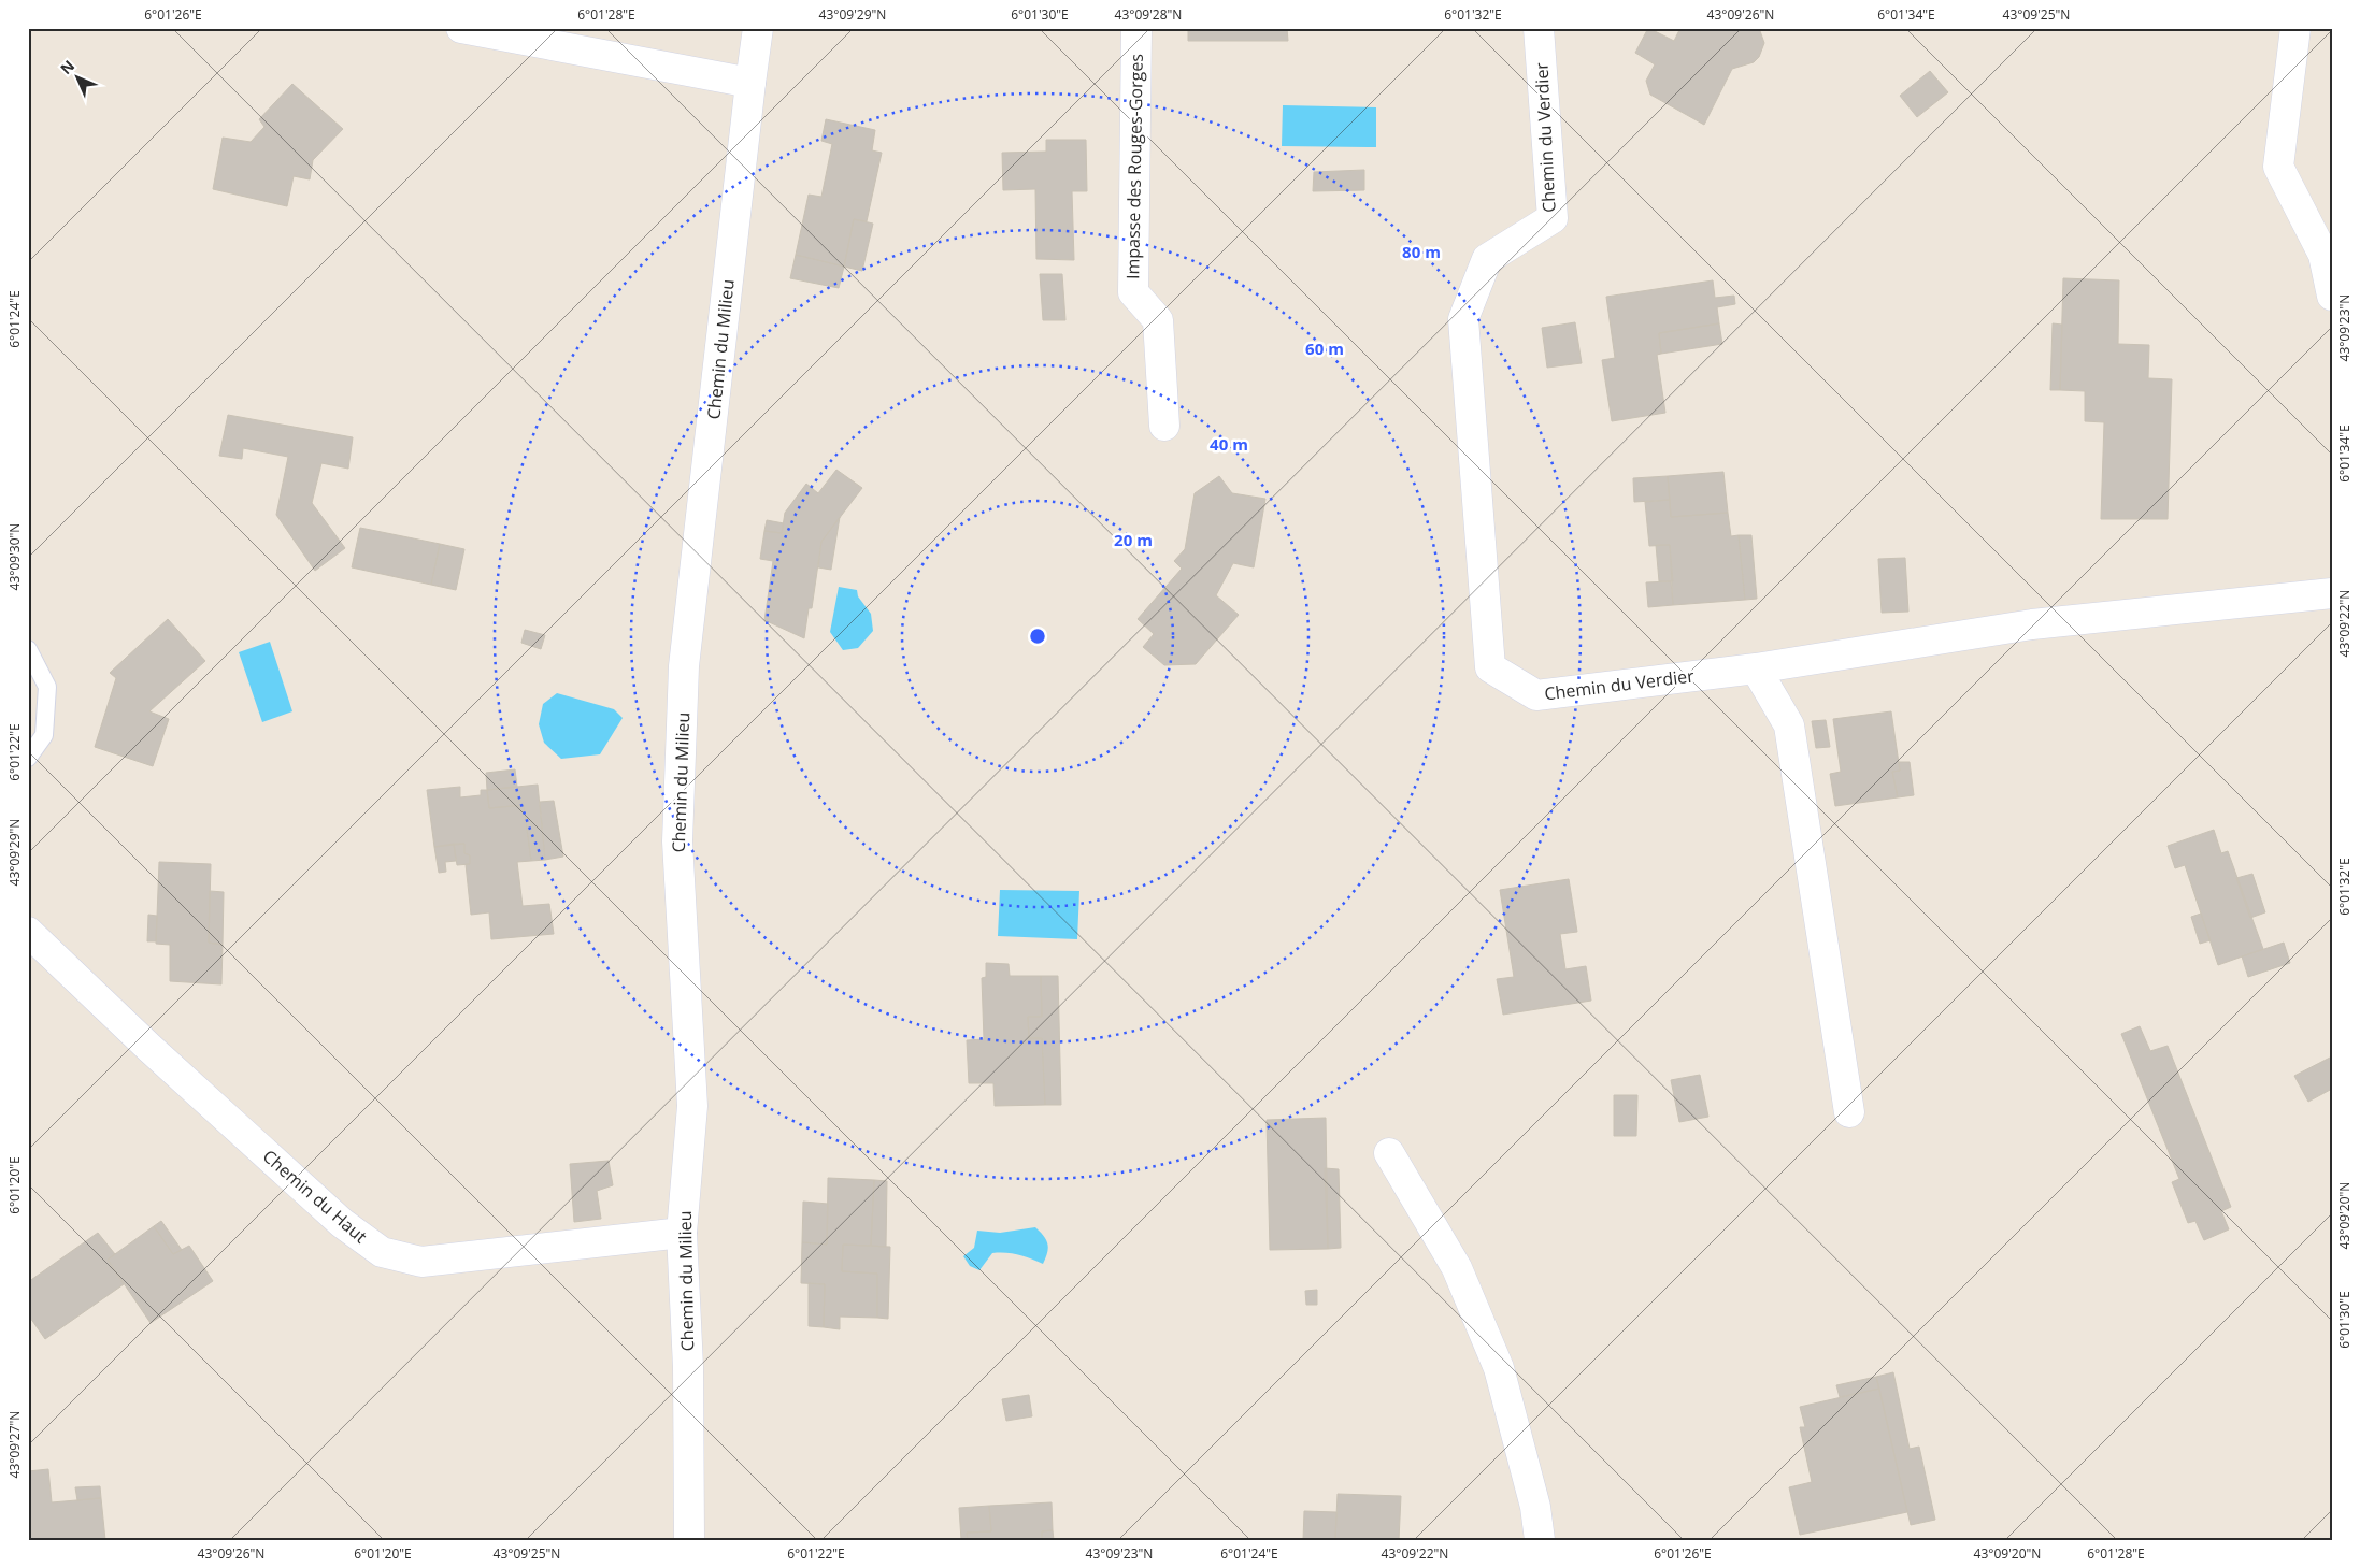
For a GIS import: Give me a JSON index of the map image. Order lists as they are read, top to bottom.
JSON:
{
  "streets": {
    "street": [
      "Chemin du Verdier",
      "Impasse des Rouges-Gorges",
      "Chemin du Milieu",
      "Chemin du Haut"
    ]
  },
  "crossings": [
    ["Chemin du Milieu", "Chemin du Haut"]
  ],
  "north": "top left",
  "coordinates": [
    "6°01'26\"E",
    "6°01'28\"E",
    "43°09'29\"N",
    "6°01'30\"E",
    "43°09'28\"N",
    "6°01'32\"E",
    "43°09'26\"N",
    "6°01'34\"E",
    "43°09'25\"N",
    "6°01'24\"E",
    "43°09'23\"N",
    "43°09'30\"N",
    "43°09'22\"N",
    "6°01'22\"E",
    "6°01'20\"E",
    "43°09'20\"N",
    "43°09'27\"N"
  ],
  "rings": [
    "80 m",
    "60 m",
    "40 m",
    "20 m"
  ]
}
